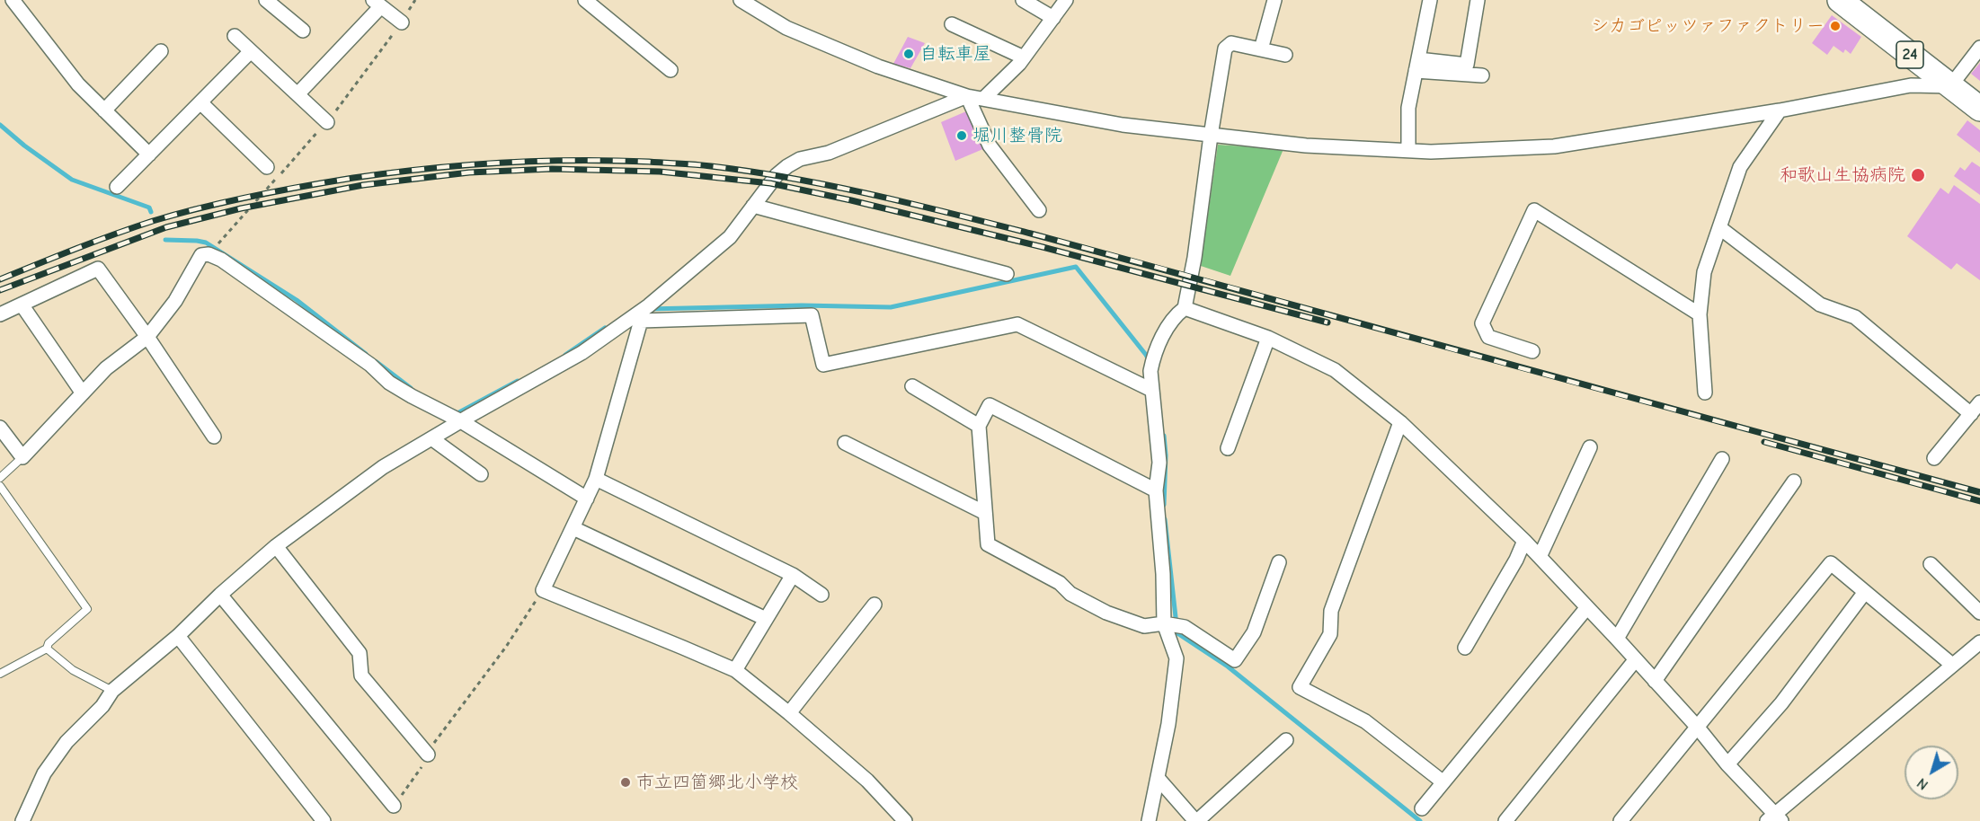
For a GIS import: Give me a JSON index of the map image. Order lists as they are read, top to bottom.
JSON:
{
  "streets": {
    "highway": ["24"]
  },
  "places": [
    "シカゴピッツァファクトリー",
    "自転車屋",
    "堀川整骨院",
    "和歌山生協病院",
    "市立四箇郷北小学校"
  ],
  "north": "bottom left"
}
